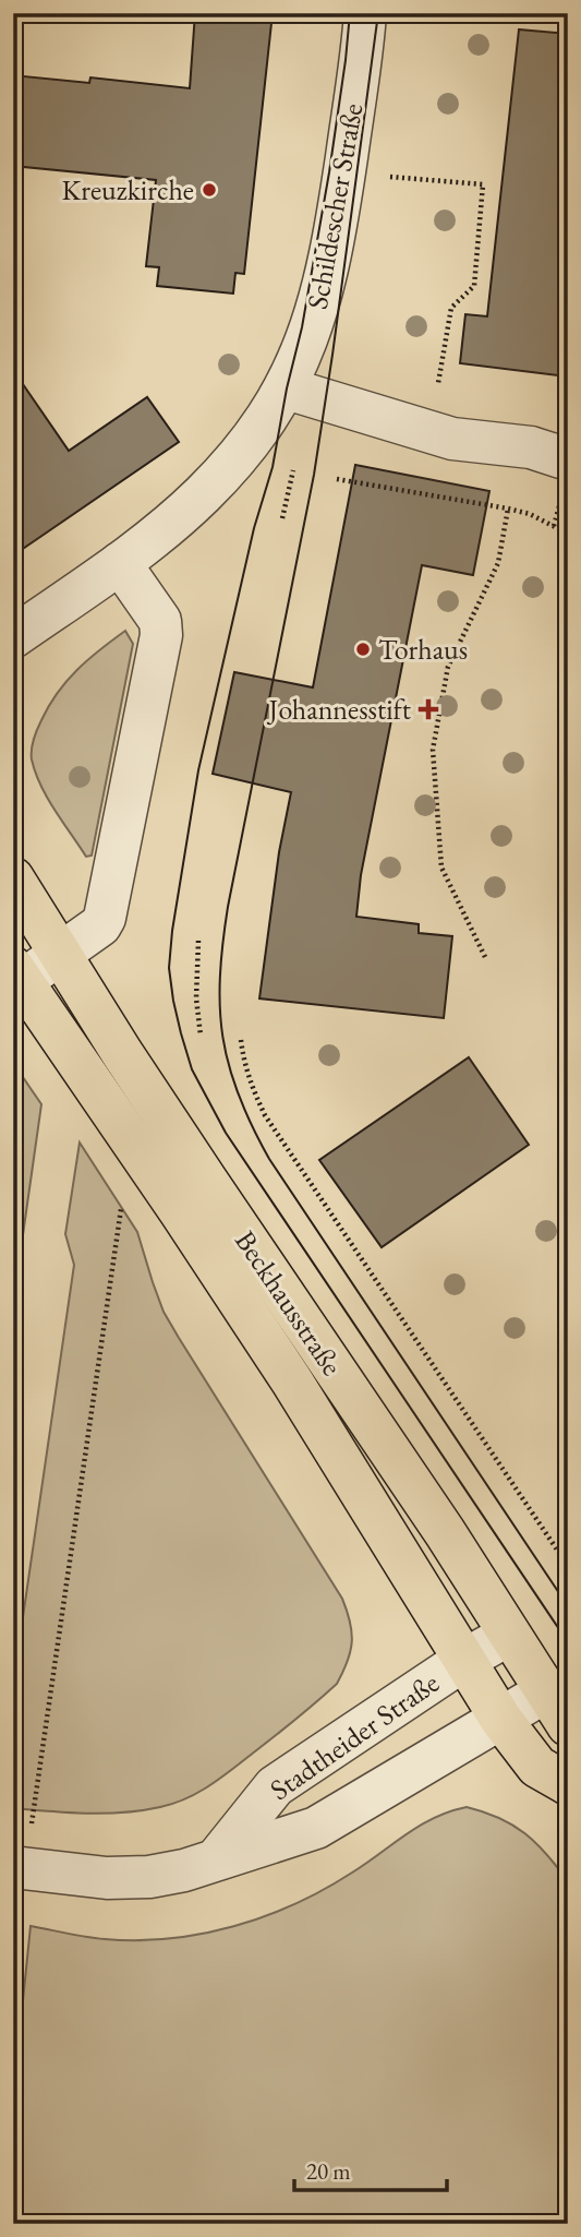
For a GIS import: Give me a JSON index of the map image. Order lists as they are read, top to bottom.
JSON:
{
  "streets": {
    "main road": ["Beckhausstraße"],
    "street": ["Schildescher Straße", "Stadtheider Straße"]
  },
  "crossings": [
    ["Beckhausstraße", "Stadtheider Straße"]
  ],
  "places": {
    "other": ["Kreuzkirche", "Torhaus"],
    "health": ["Johannesstift"]
  },
  "scale_bar": "20 m"
}
